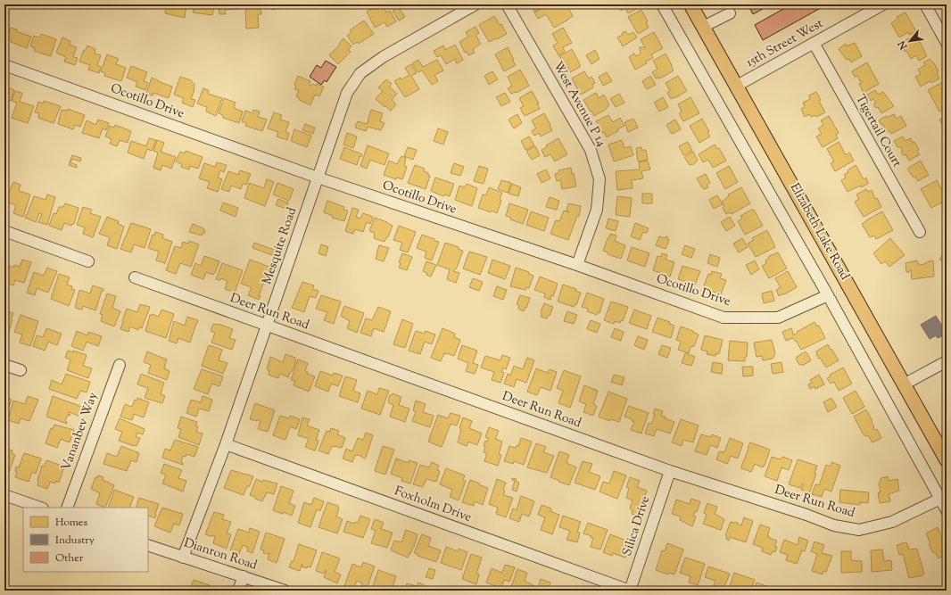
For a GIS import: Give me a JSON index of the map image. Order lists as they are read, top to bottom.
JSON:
{
  "streets": {
    "main road": ["Elizabeth Lake Road"],
    "street": [
      "15th Street West",
      "Ocotillo Drive",
      "West Avenue P 14",
      "Tigertail Court",
      "Mesquite Road",
      "Deer Run Road",
      "Vananbev Way",
      "Foxholm Drive",
      "Silica Drive",
      "Dianron Road"
    ]
  },
  "crossings": [
    ["15th Street West", "Tigertail Court"],
    ["15th Street West", "Elizabeth Lake Road"],
    ["Ocotillo Drive", "West Avenue P 14"],
    ["Ocotillo Drive", "Mesquite Road"],
    ["Mesquite Road", "Deer Run Road"],
    ["Mesquite Road", "Foxholm Drive"],
    ["Mesquite Road", "Dianron Road"],
    ["Deer Run Road", "Silica Drive"],
    ["Foxholm Drive", "Silica Drive"]
  ],
  "legend": ["Homes", "Industry", "Other"],
  "north": "bottom left"
}
